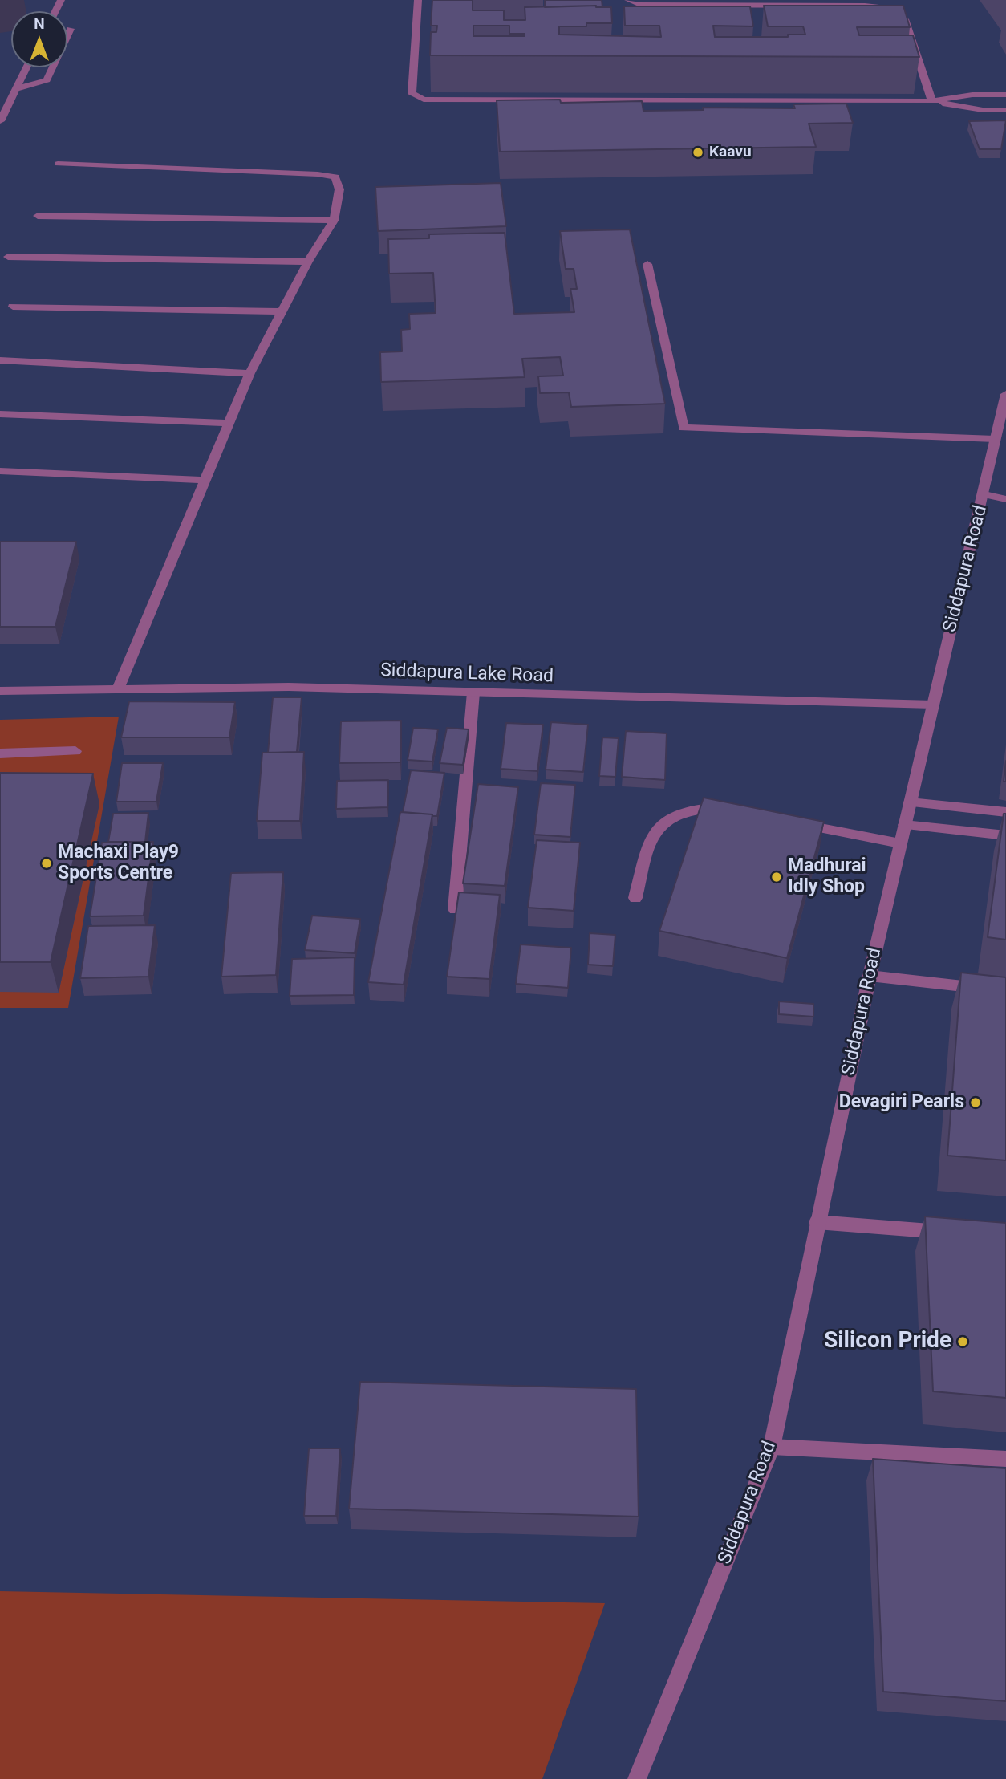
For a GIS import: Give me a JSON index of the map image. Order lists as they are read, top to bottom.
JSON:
{
  "streets": {
    "street": ["Siddapura Road", "Siddapura Lake Road"]
  },
  "crossings": [
    ["Siddapura Road", "Siddapura Lake Road"]
  ],
  "places": [
    "Kaavu",
    "Machaxi Play9 Sports Centre",
    "Madhurai Idly Shop",
    "Devagiri Pearls",
    "Silicon Pride"
  ],
  "north": "top"
}
